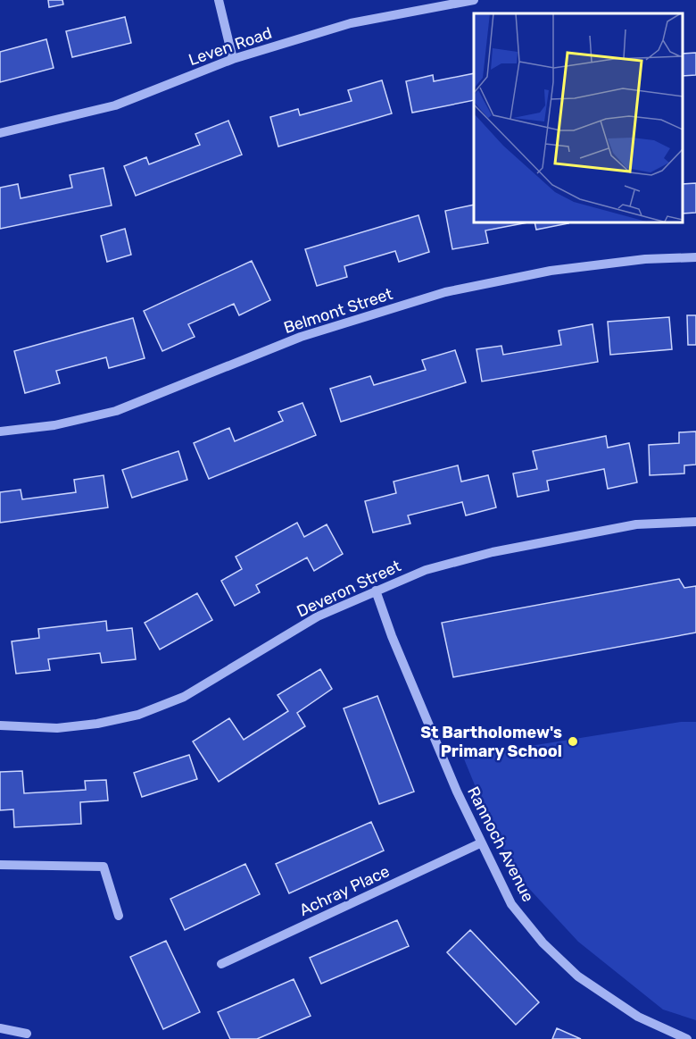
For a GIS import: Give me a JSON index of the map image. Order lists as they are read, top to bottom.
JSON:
{
  "streets": {
    "street": [
      "Leven Road",
      "Belmont Street",
      "Deveron Street",
      "Rannoch Avenue",
      "Achray Place"
    ]
  },
  "crossings": [
    ["Deveron Street", "Rannoch Avenue"],
    ["Rannoch Avenue", "Achray Place"]
  ],
  "places": ["St Bartholomew's Primary School"]
}
